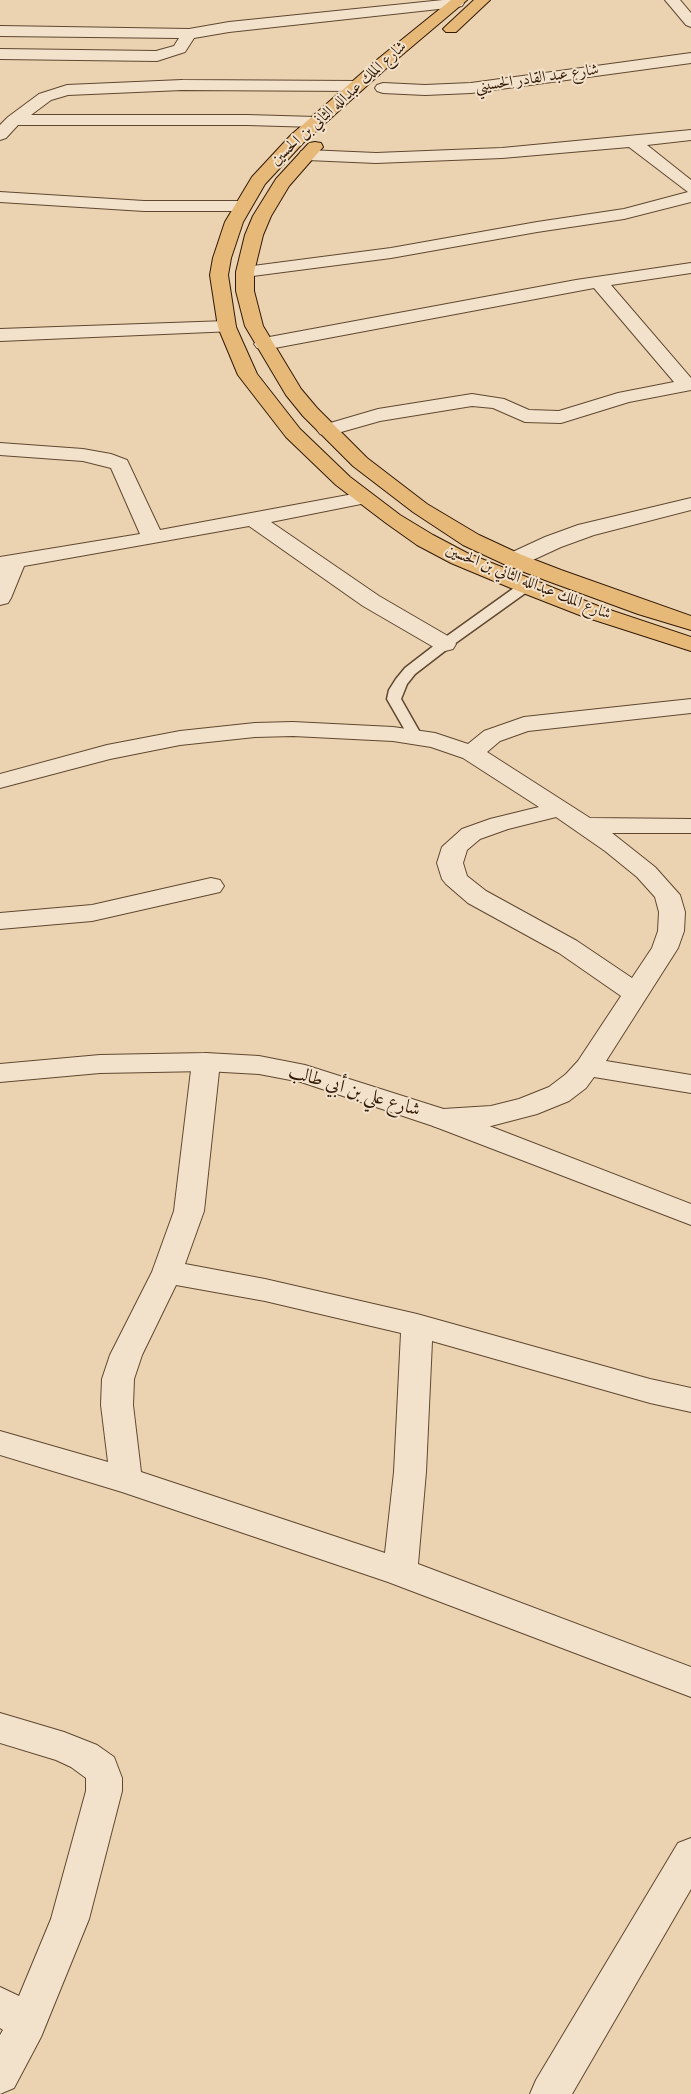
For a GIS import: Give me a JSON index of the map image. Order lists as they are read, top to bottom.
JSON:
{
  "streets": {
    "main road": ["شارع الملك عبدالله الثاني بن الحسين"],
    "street": ["شارع عبد القادر الحسيني", "شارع علي بن أبي طالب"]
  },
  "crossings": [
    ["شارع عبد القادر الحسيني", "شارع الملك عبدالله الثاني بن الحسين"]
  ]
}
